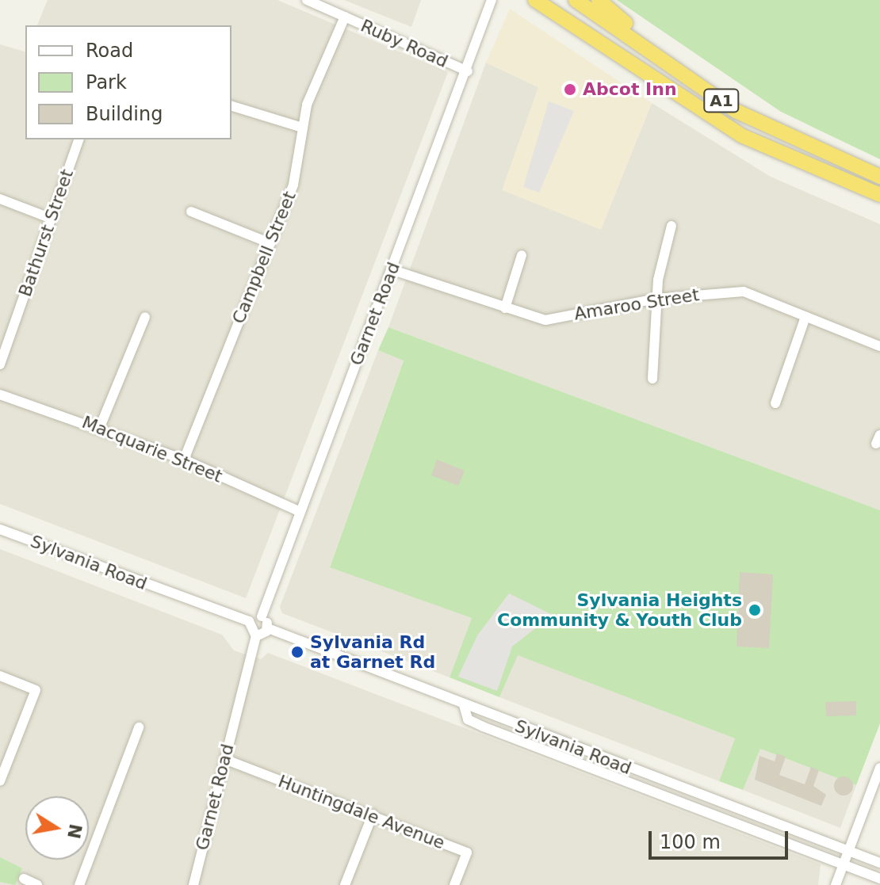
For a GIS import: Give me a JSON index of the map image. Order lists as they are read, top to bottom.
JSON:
{
  "streets": {
    "highway": ["A1"],
    "street": [
      "Ruby Road",
      "Bathurst Street",
      "Campbell Street",
      "Amaroo Street",
      "Garnet Road",
      "Macquarie Street",
      "Sylvania Road",
      "Huntingdale Avenue"
    ]
  },
  "crossings": [
    ["Ruby Road", "Campbell Street"],
    ["Ruby Road", "Garnet Road"],
    ["Campbell Street", "Macquarie Street"],
    ["Amaroo Street", "Garnet Road"],
    ["Garnet Road", "Macquarie Street"],
    ["Garnet Road", "Huntingdale Avenue"]
  ],
  "places": ["Abcot Inn", "Sylvania Heights Community & Youth Club", "Sylvania Rd at Garnet Rd"],
  "legend": ["Road", "Park", "Building"],
  "scale_bar": "100 m",
  "north": "right"
}
